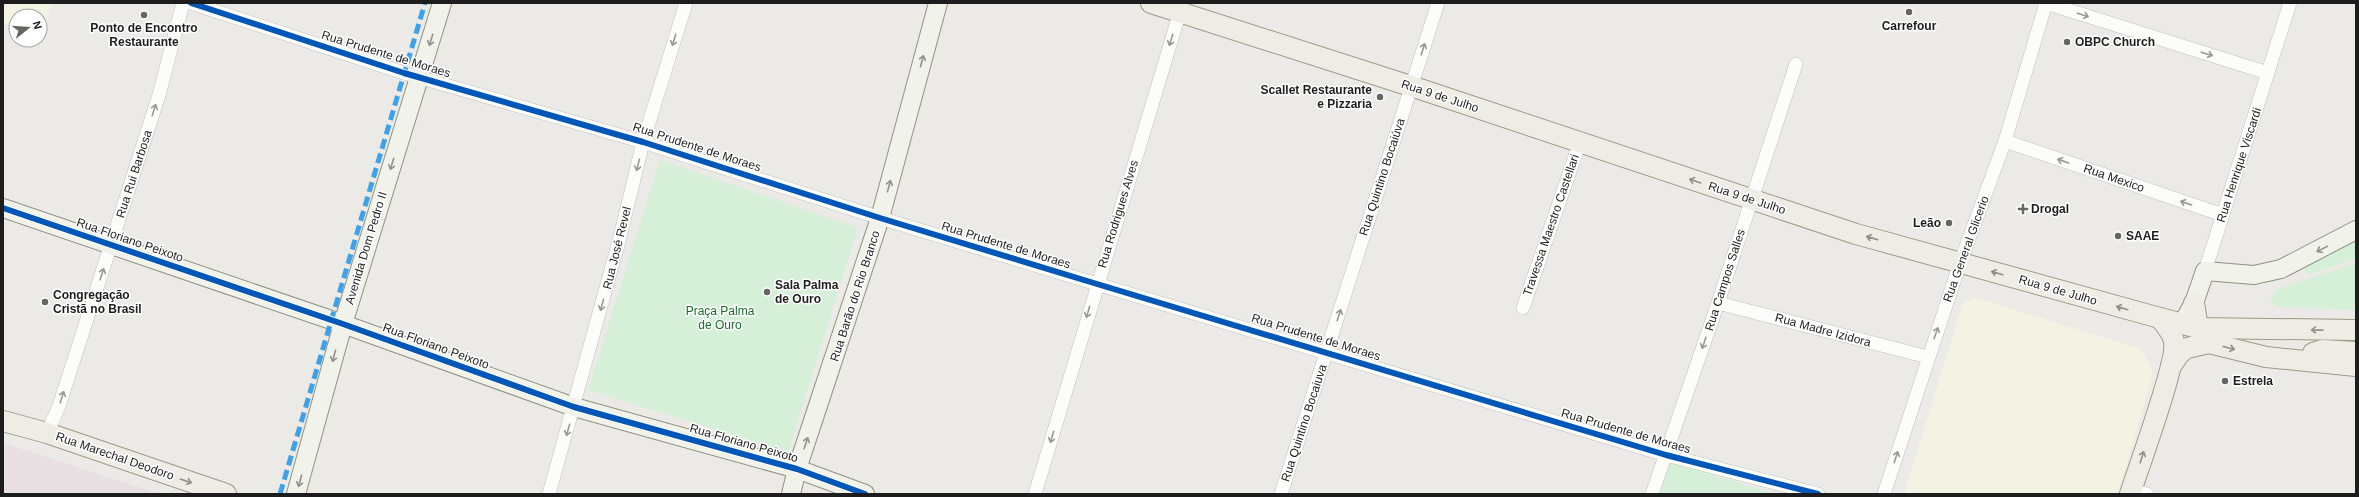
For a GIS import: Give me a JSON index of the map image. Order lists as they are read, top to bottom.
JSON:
{
  "streets": {
    "main road": ["Rua 9 de Julho", "Rua Marechal Deodoro"],
    "street": [
      "Rua Prudente de Moraes",
      "Rua Henrique Viscardi",
      "Rua Rui Barbosa",
      "Rua Quintino Bocaiúva",
      "Rua Mexico",
      "Rua Rodrigues Alves",
      "Travessa Maestro Castellari",
      "Rua Floriano Peixoto",
      "Avenida Dom Pedro II",
      "Rua José Revel",
      "Rua General Glicerio",
      "Rua Campos Salles",
      "Rua Barão do Rio Branco",
      "Rua Madre Izidora",
      "Rua Quintino Bocaiuva"
    ]
  },
  "crossings": [
    ["Rua Prudente de Moraes", "Rua Quintino Bocaiúva"],
    ["Rua Prudente de Moraes", "Rua Rodrigues Alves"],
    ["Rua Prudente de Moraes", "Avenida Dom Pedro II"],
    ["Rua Prudente de Moraes", "Rua José Revel"],
    ["Rua Prudente de Moraes", "Rua Campos Salles"],
    ["Rua Prudente de Moraes", "Rua Barão do Rio Branco"],
    ["Rua Prudente de Moraes", "Rua Quintino Bocaiuva"],
    ["Rua 9 de Julho", "Rua Henrique Viscardi"],
    ["Rua 9 de Julho", "Rua Quintino Bocaiúva"],
    ["Rua 9 de Julho", "Rua Rodrigues Alves"],
    ["Rua 9 de Julho", "Travessa Maestro Castellari"],
    ["Rua 9 de Julho", "Rua General Glicerio"],
    ["Rua 9 de Julho", "Rua Campos Salles"],
    ["Rua Henrique Viscardi", "Rua Mexico"],
    ["Rua Rui Barbosa", "Rua Floriano Peixoto"],
    ["Rua Rui Barbosa", "Rua Marechal Deodoro"],
    ["Rua Quintino Bocaiúva", "Rua Quintino Bocaiuva"],
    ["Rua Mexico", "Rua General Glicerio"],
    ["Rua Floriano Peixoto", "Avenida Dom Pedro II"],
    ["Rua Floriano Peixoto", "Rua José Revel"],
    ["Rua Floriano Peixoto", "Rua Barão do Rio Branco"],
    ["Rua General Glicerio", "Rua Madre Izidora"],
    ["Rua Campos Salles", "Rua Madre Izidora"]
  ],
  "one_way": [
    "Rua Rui Barbosa",
    "Rua Quintino Bocaiúva",
    "Rua Mexico",
    "Rua Rodrigues Alves",
    "Avenida Dom Pedro II",
    "Rua José Revel",
    "Rua General Glicerio",
    "Rua Campos Salles",
    "Rua Barão do Rio Branco",
    "Rua Marechal Deodoro"
  ],
  "parks": ["Praça Palma de Ouro"],
  "places": {
    "other": [
      "Carrefour",
      "Ponto de Encontro Restaurante",
      "OBPC Church",
      "Scallet Restaurante e Pizzaria",
      "Leão",
      "SAAE",
      "Sala Palma de Ouro",
      "Congregação Cristã no Brasil",
      "Estrela"
    ],
    "health": ["Drogal"]
  },
  "north": "right"
}
